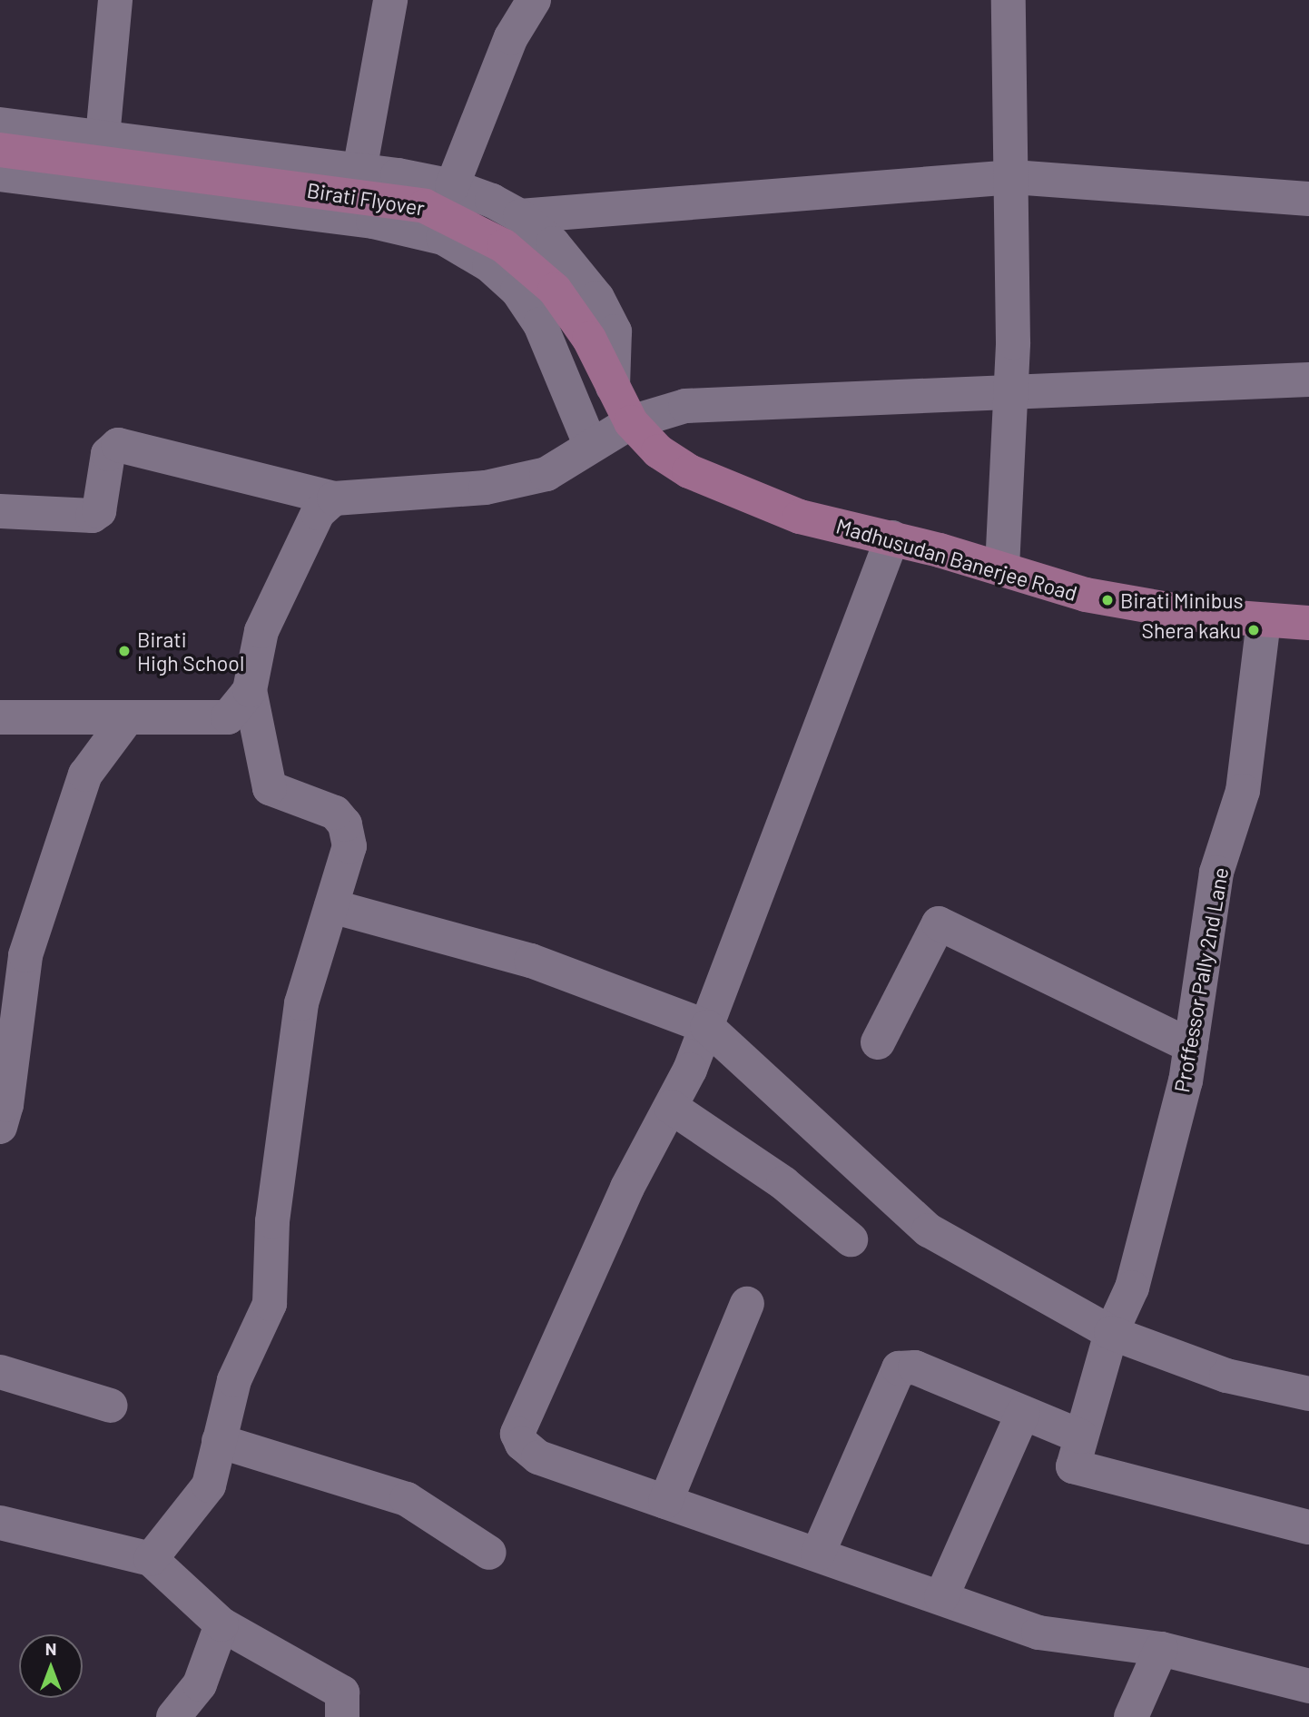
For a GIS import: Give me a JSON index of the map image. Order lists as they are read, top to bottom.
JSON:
{
  "streets": {
    "main road": ["Birati Flyover", "Madhusudan Banerjee Road"],
    "street": ["Proffessor Pally 2nd Lane"]
  },
  "crossings": [
    ["Birati Flyover", "Madhusudan Banerjee Road"],
    ["Madhusudan Banerjee Road", "Proffessor Pally 2nd Lane"]
  ],
  "places": ["Birati Minibus", "Shera kaku", "Birati High School"],
  "north": "top"
}
